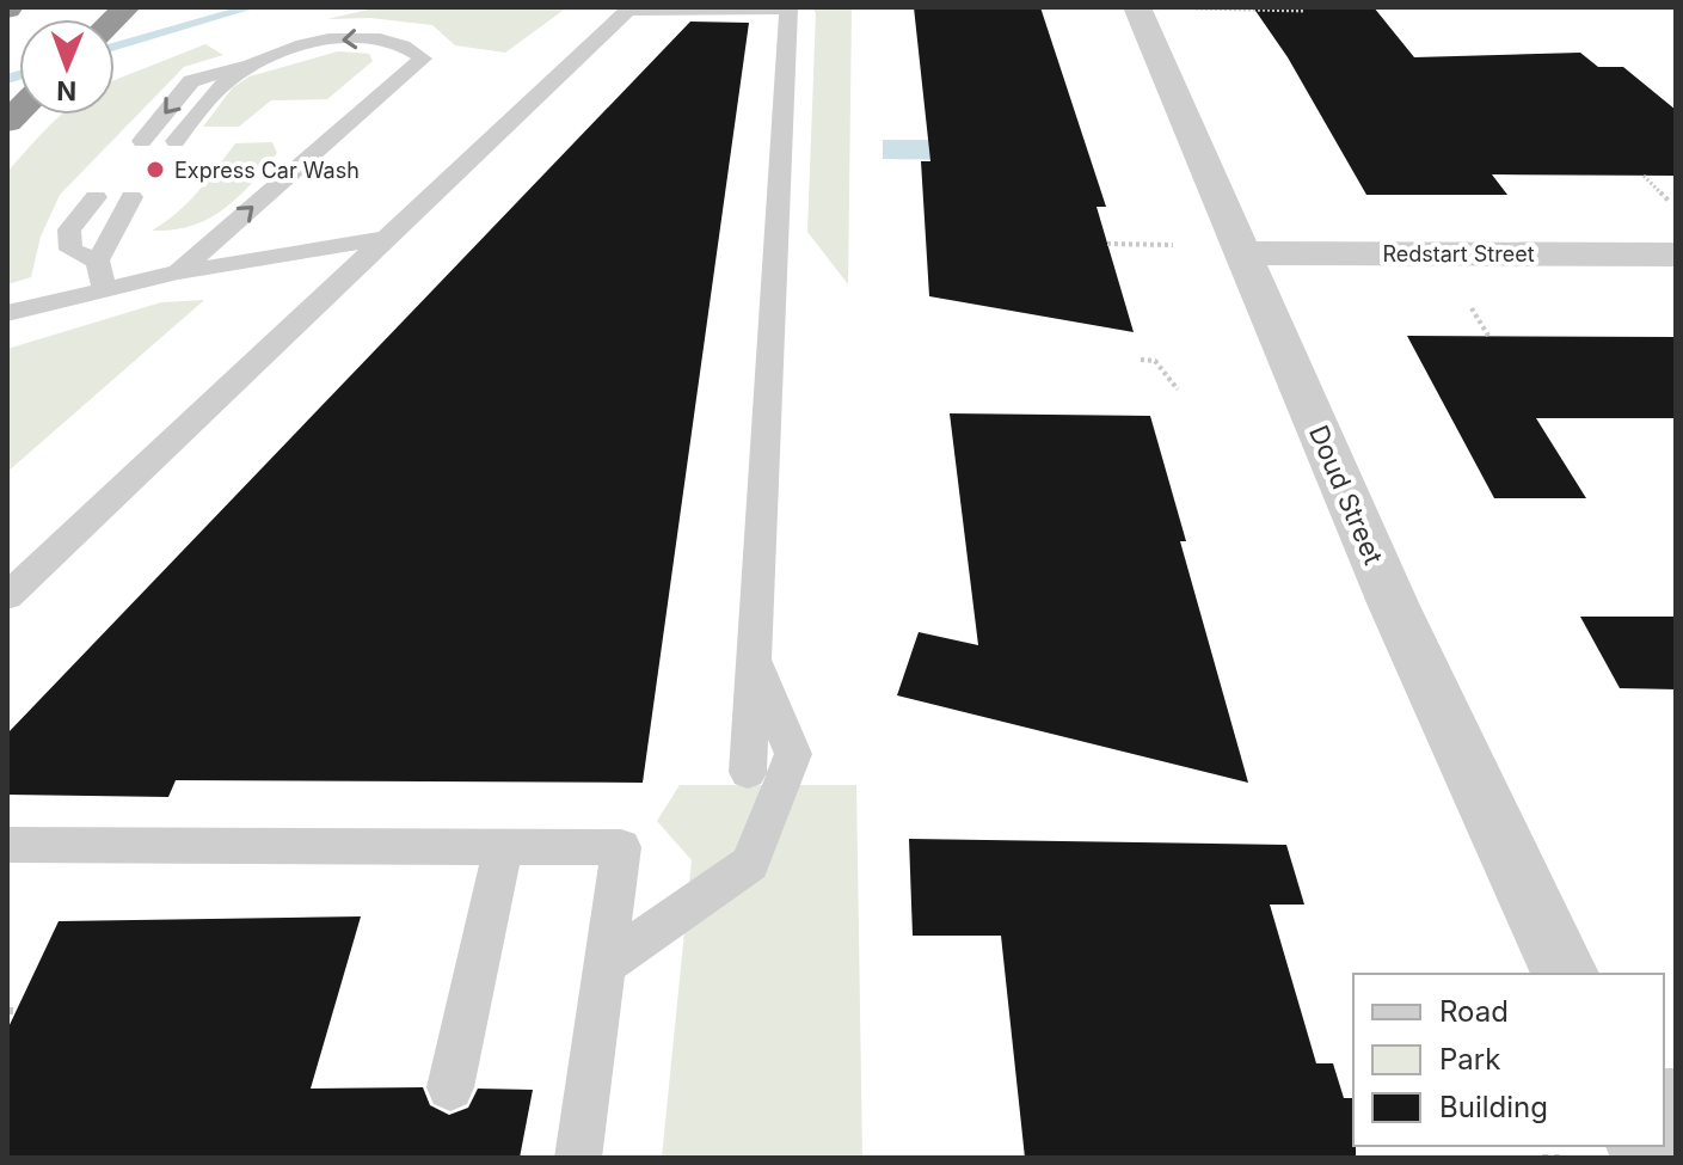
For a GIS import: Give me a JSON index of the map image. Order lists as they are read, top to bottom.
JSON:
{
  "streets": {
    "street": ["Redstart Street", "Doud Street"]
  },
  "crossings": [
    ["Redstart Street", "Doud Street"]
  ],
  "places": ["Express Car Wash"],
  "legend": ["Road", "Park", "Building"],
  "north": "bottom"
}
